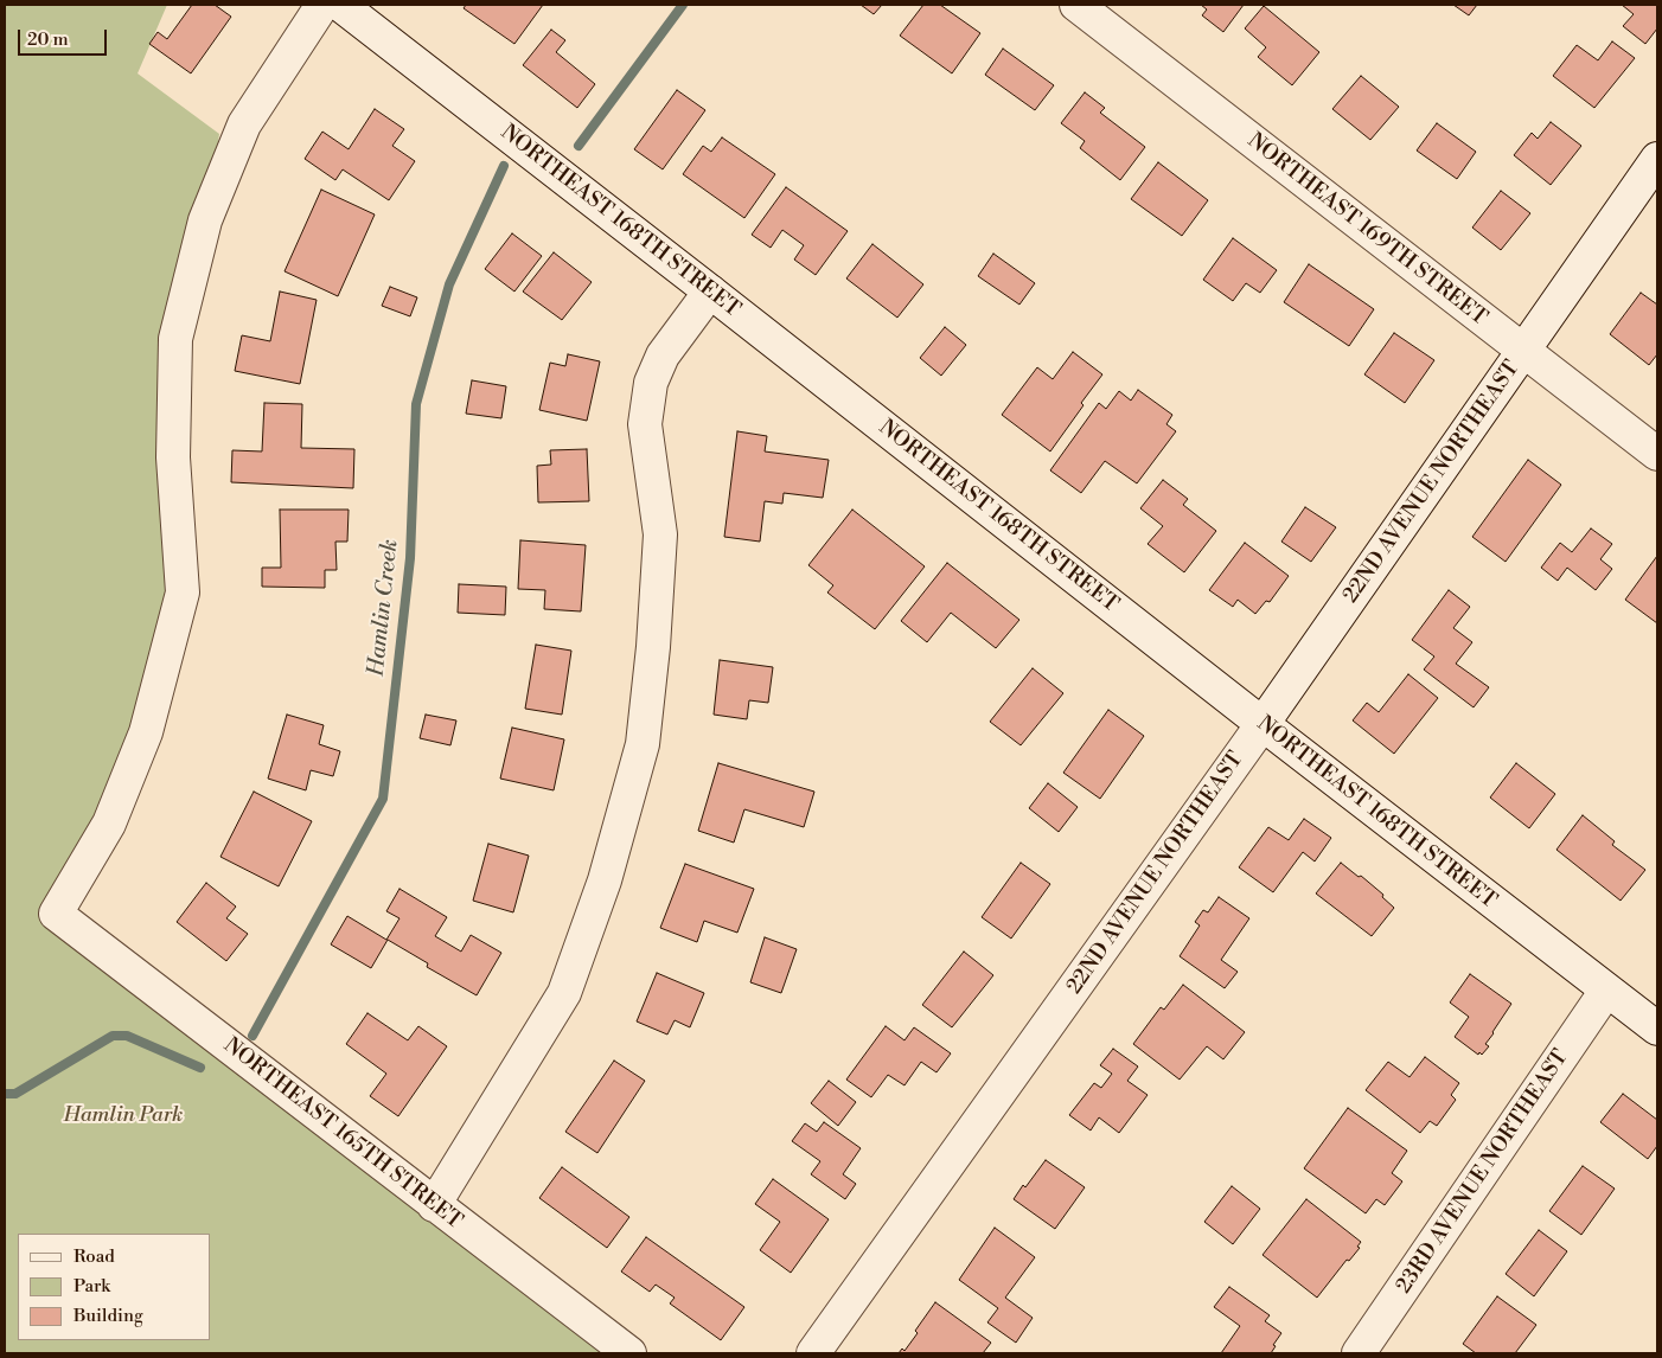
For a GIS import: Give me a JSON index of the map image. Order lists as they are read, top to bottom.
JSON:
{
  "streets": {
    "street": [
      "NORTHEAST 168TH STREET",
      "NORTHEAST 169TH STREET",
      "22ND AVENUE NORTHEAST",
      "NORTHEAST 165TH STREET",
      "23RD AVENUE NORTHEAST"
    ]
  },
  "crossings": [
    ["NORTHEAST 168TH STREET", "22ND AVENUE NORTHEAST"],
    ["NORTHEAST 168TH STREET", "23RD AVENUE NORTHEAST"],
    ["NORTHEAST 169TH STREET", "22ND AVENUE NORTHEAST"]
  ],
  "water": ["Hamlin Creek"],
  "parks": ["Hamlin Park"],
  "legend": ["Road", "Park", "Building"],
  "scale_bar": "20 m"
}
